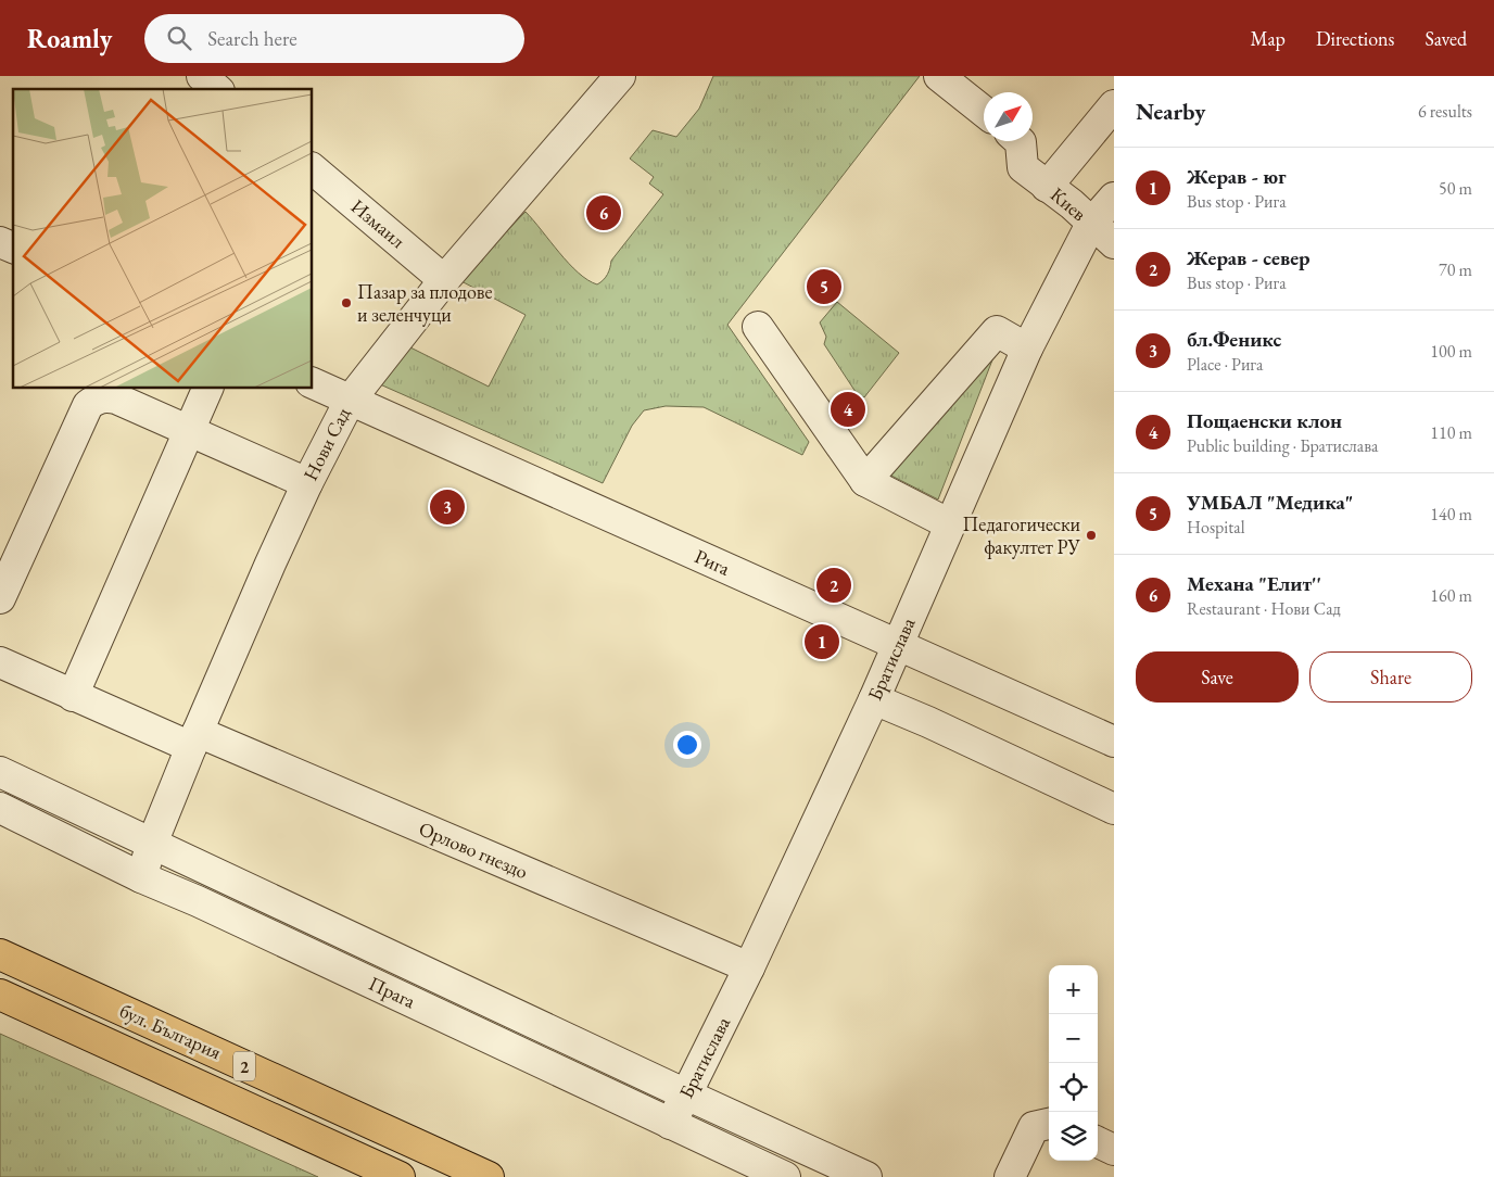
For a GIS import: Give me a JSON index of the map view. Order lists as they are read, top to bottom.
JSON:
{
  "streets": {
    "highway": ["бул. България", "2"],
    "street": [
      "Киев",
      "Измаил",
      "Нови Сад",
      "Рига",
      "Братислава",
      "Орлово гнездо",
      "Прага"
    ]
  },
  "crossings": [
    ["Киев", "Братислава"],
    ["Измаил", "Нови Сад"],
    ["Нови Сад", "Рига"],
    ["Нови Сад", "Орлово гнездо"],
    ["Нови Сад", "Прага"],
    ["Рига", "Братислава"],
    ["Братислава", "Орлово гнездо"],
    ["Братислава", "Прага"]
  ],
  "places": ["Пазар за плодове и зеленчуци", "Педагогически факултет РУ"],
  "north": "top right",
  "page": {
    "header": "Roamly",
    "search": "Search here",
    "nav": ["Map", "Directions", "Saved"],
    "heading": ["Nearby", "6 results"],
    "list": [
      {
        "mark": "1",
        "name": "Жерав - юг",
        "note": "Bus stop · Рига",
        "value": "50 m"
      },
      {
        "mark": "2",
        "name": "Жерав - север",
        "note": "Bus stop · Рига",
        "value": "70 m"
      },
      {
        "mark": "3",
        "name": "бл.Феникс",
        "note": "Place · Рига",
        "value": "100 m"
      },
      {
        "mark": "4",
        "name": "Пощаенски клон",
        "note": "Public building · Братислава",
        "value": "110 m"
      },
      {
        "mark": "5",
        "name": "УМБАЛ \"Медика\"",
        "note": "Hospital",
        "value": "140 m"
      },
      {
        "mark": "6",
        "name": "Механа \"Елит''",
        "note": "Restaurant · Нови Сад",
        "value": "160 m"
      }
    ],
    "pins": [
      "6",
      "5",
      "4",
      "3",
      "2",
      "1"
    ],
    "buttons": ["Save", "Share"],
    "map_buttons": ["+", "−"]
  }
}
